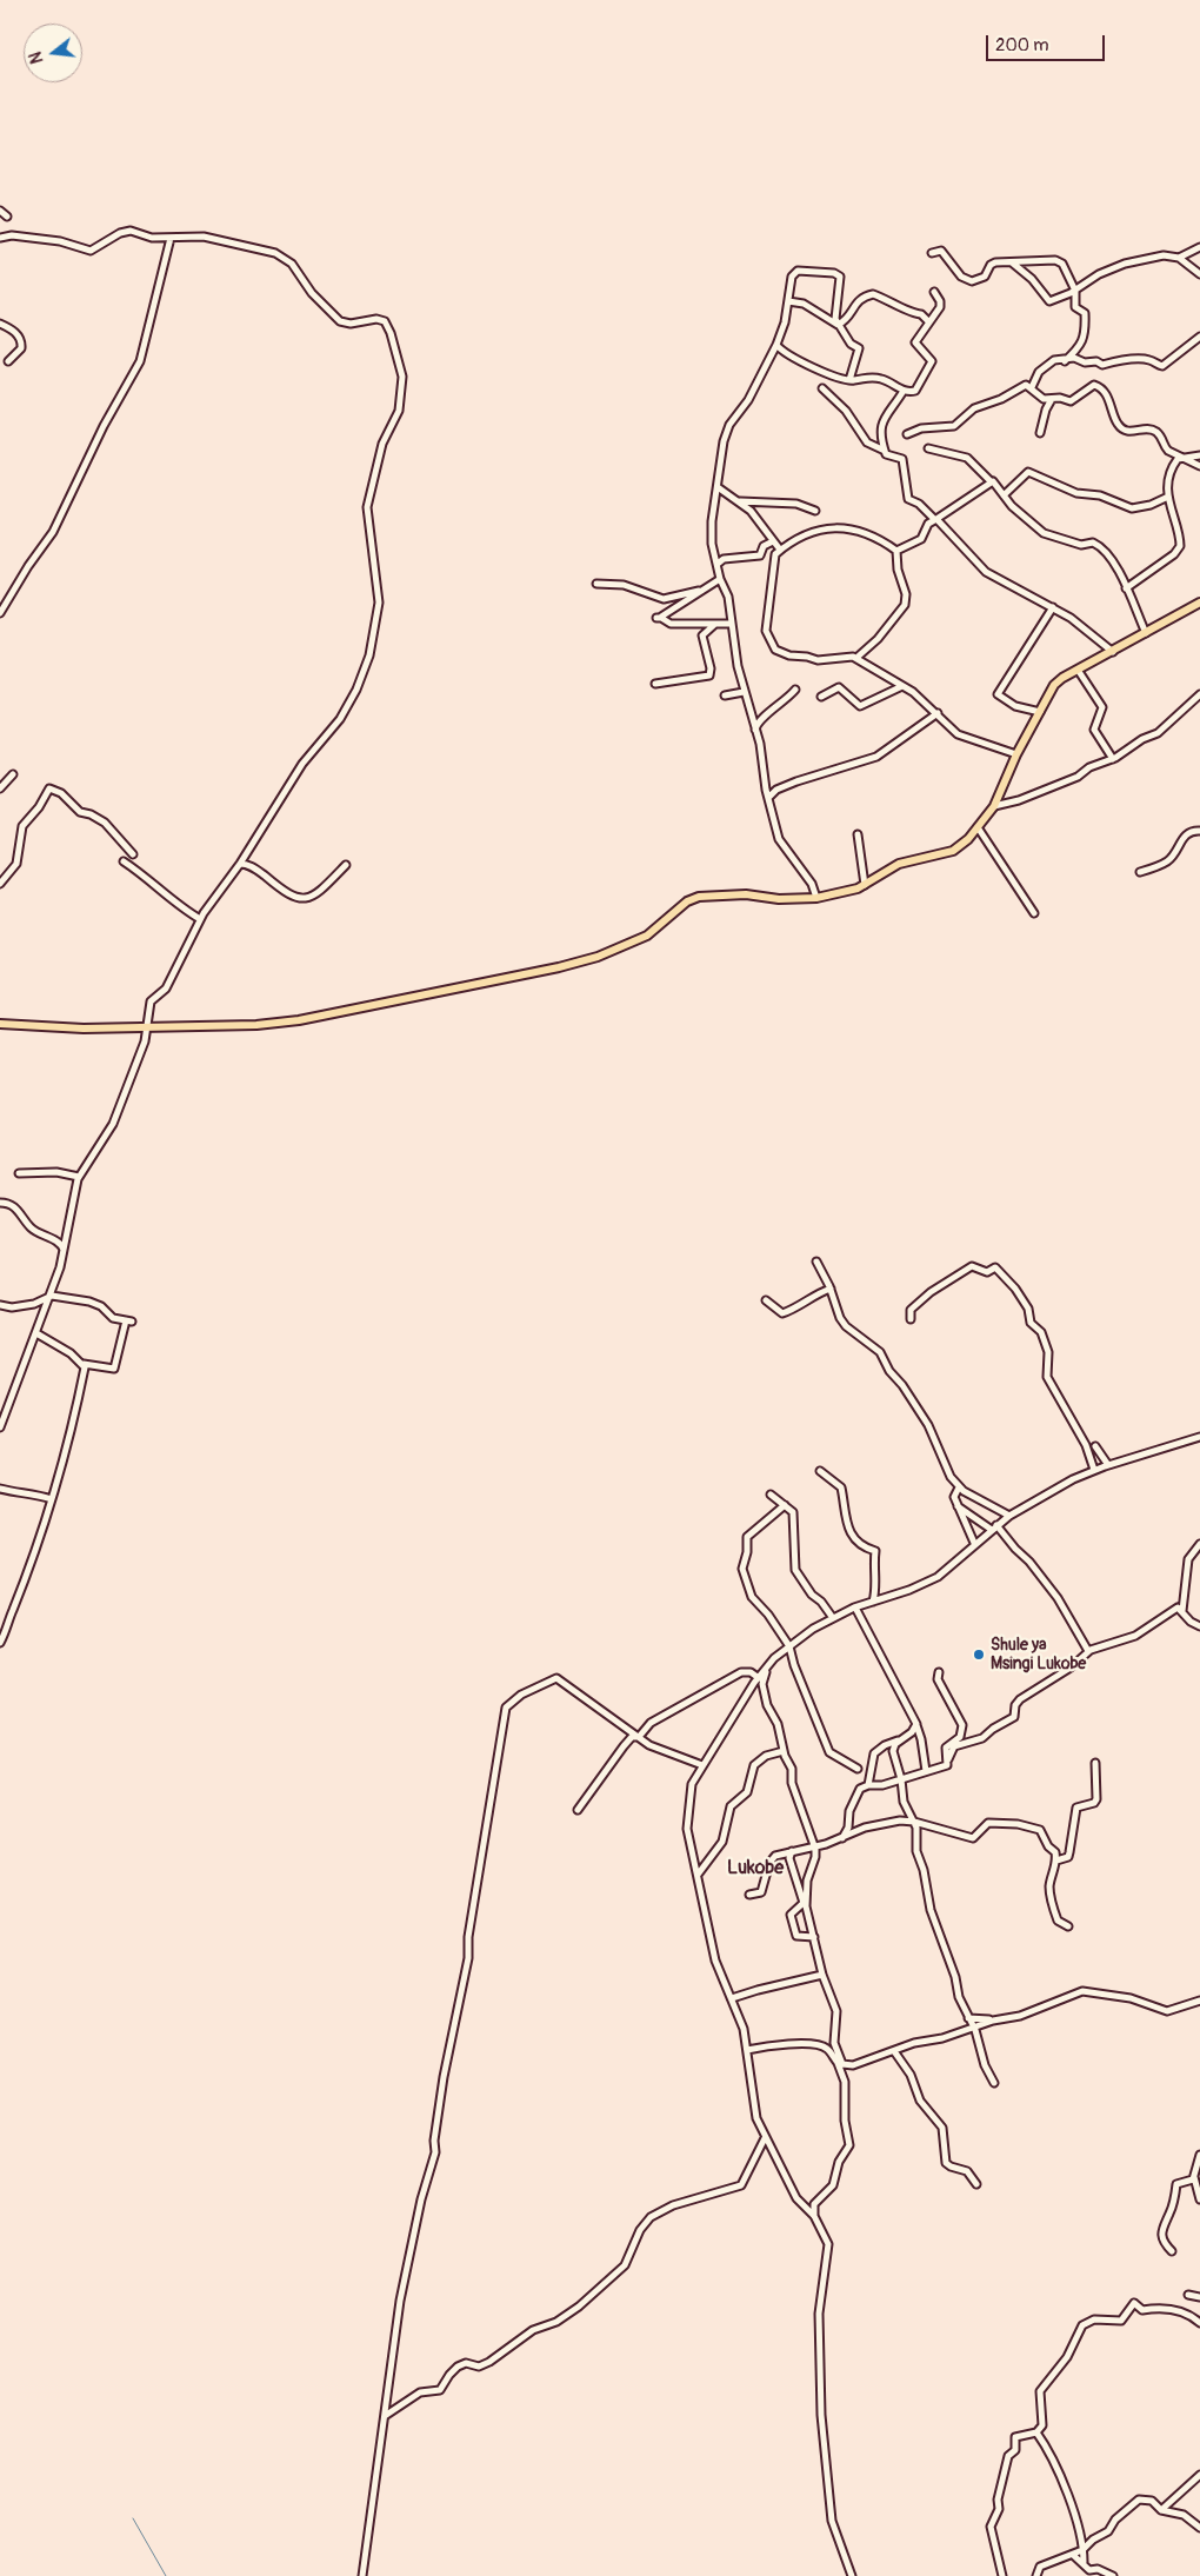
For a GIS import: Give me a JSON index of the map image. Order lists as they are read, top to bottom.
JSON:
{
  "districts": ["Lukobe"],
  "places": ["Shule ya Msingi Lukobe"],
  "scale_bar": "200 m",
  "north": "left"
}
